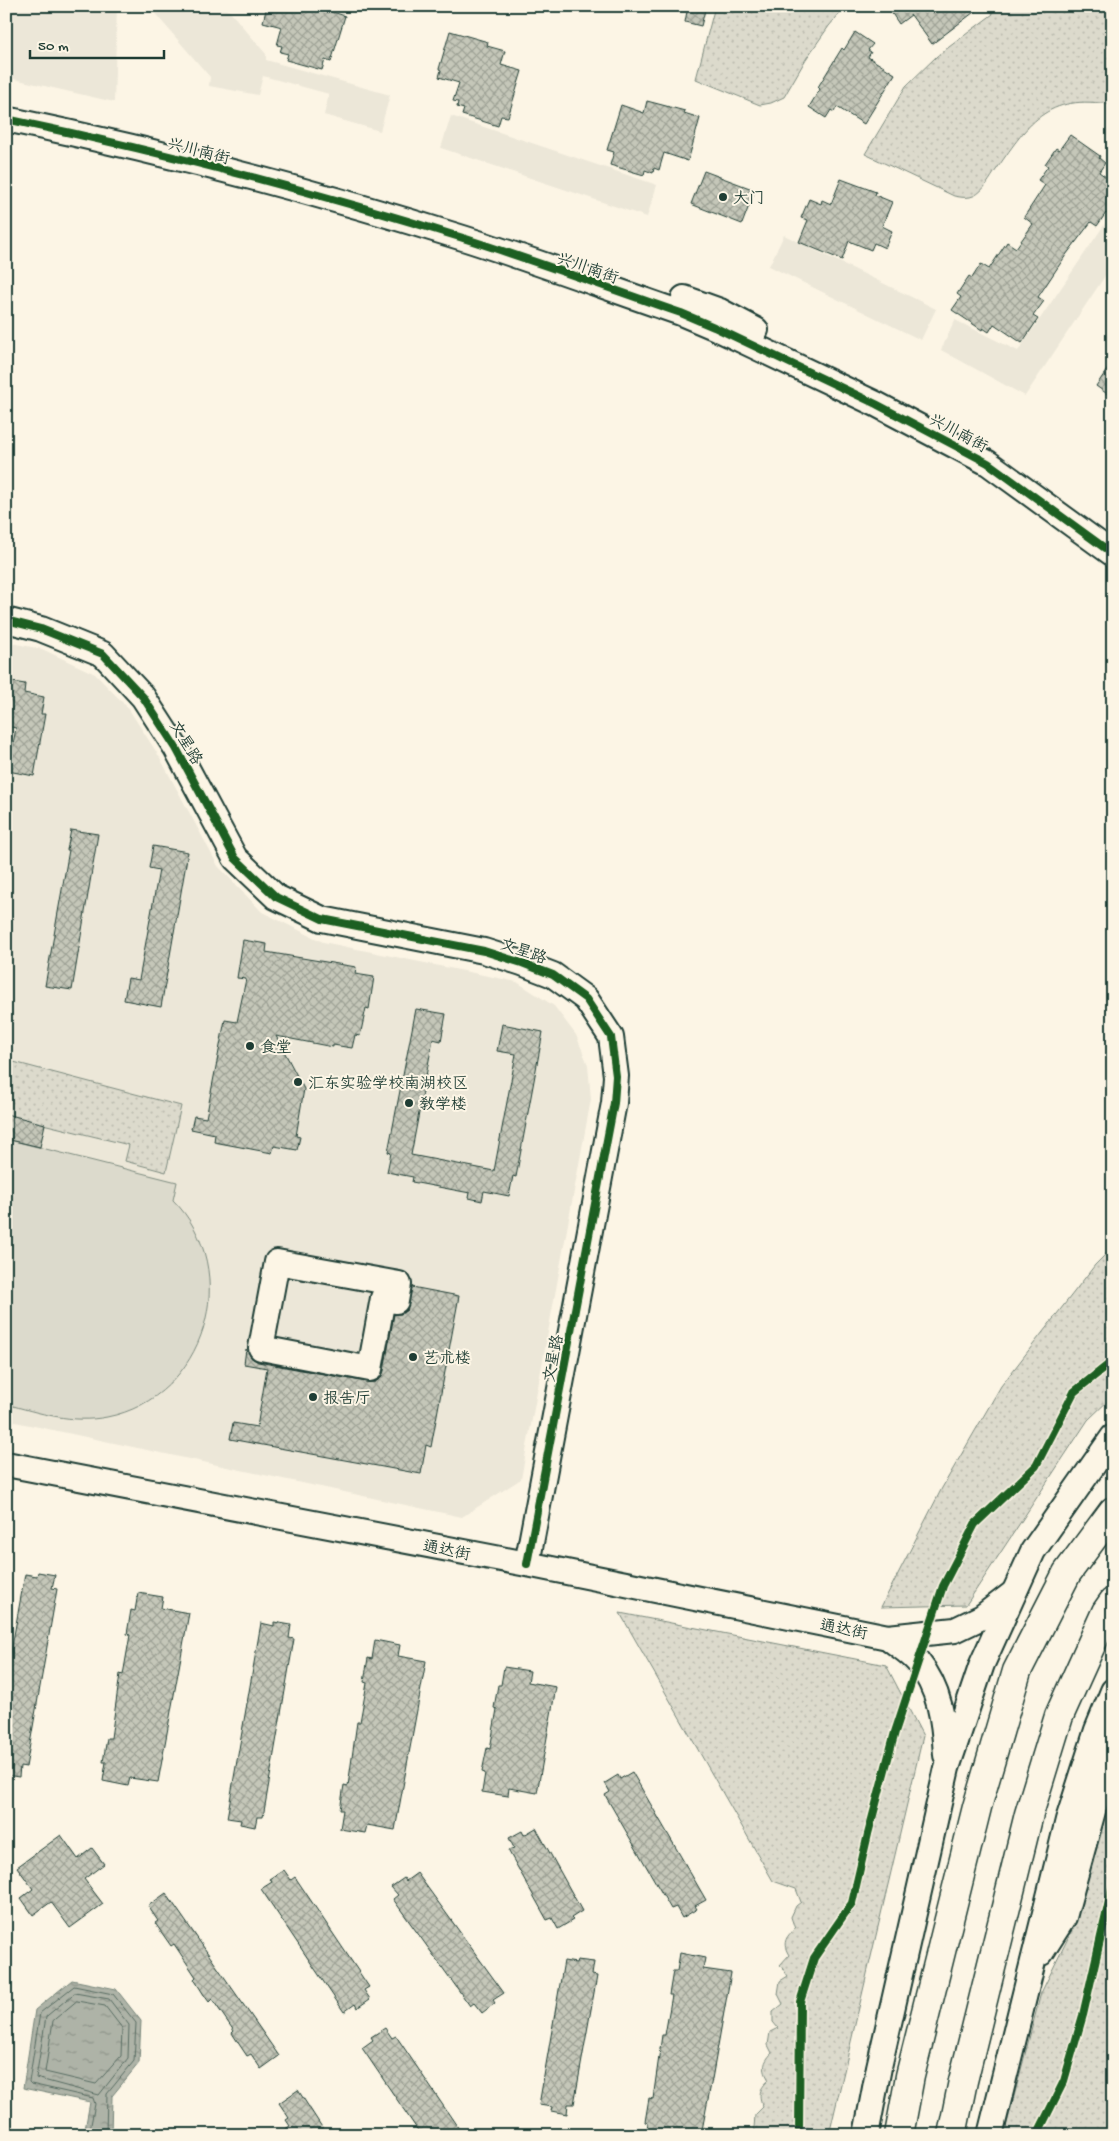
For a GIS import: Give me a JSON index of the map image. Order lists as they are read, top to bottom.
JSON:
{
  "streets": {
    "street": ["兴川南街", "文星路", "通达街"]
  },
  "crossings": [
    ["文星路", "通达街"]
  ],
  "places": [
    "大门",
    "食堂",
    "汇东实验学校南湖校区",
    "教学楼",
    "艺术楼",
    "报告厅"
  ],
  "scale_bar": "50 m"
}
